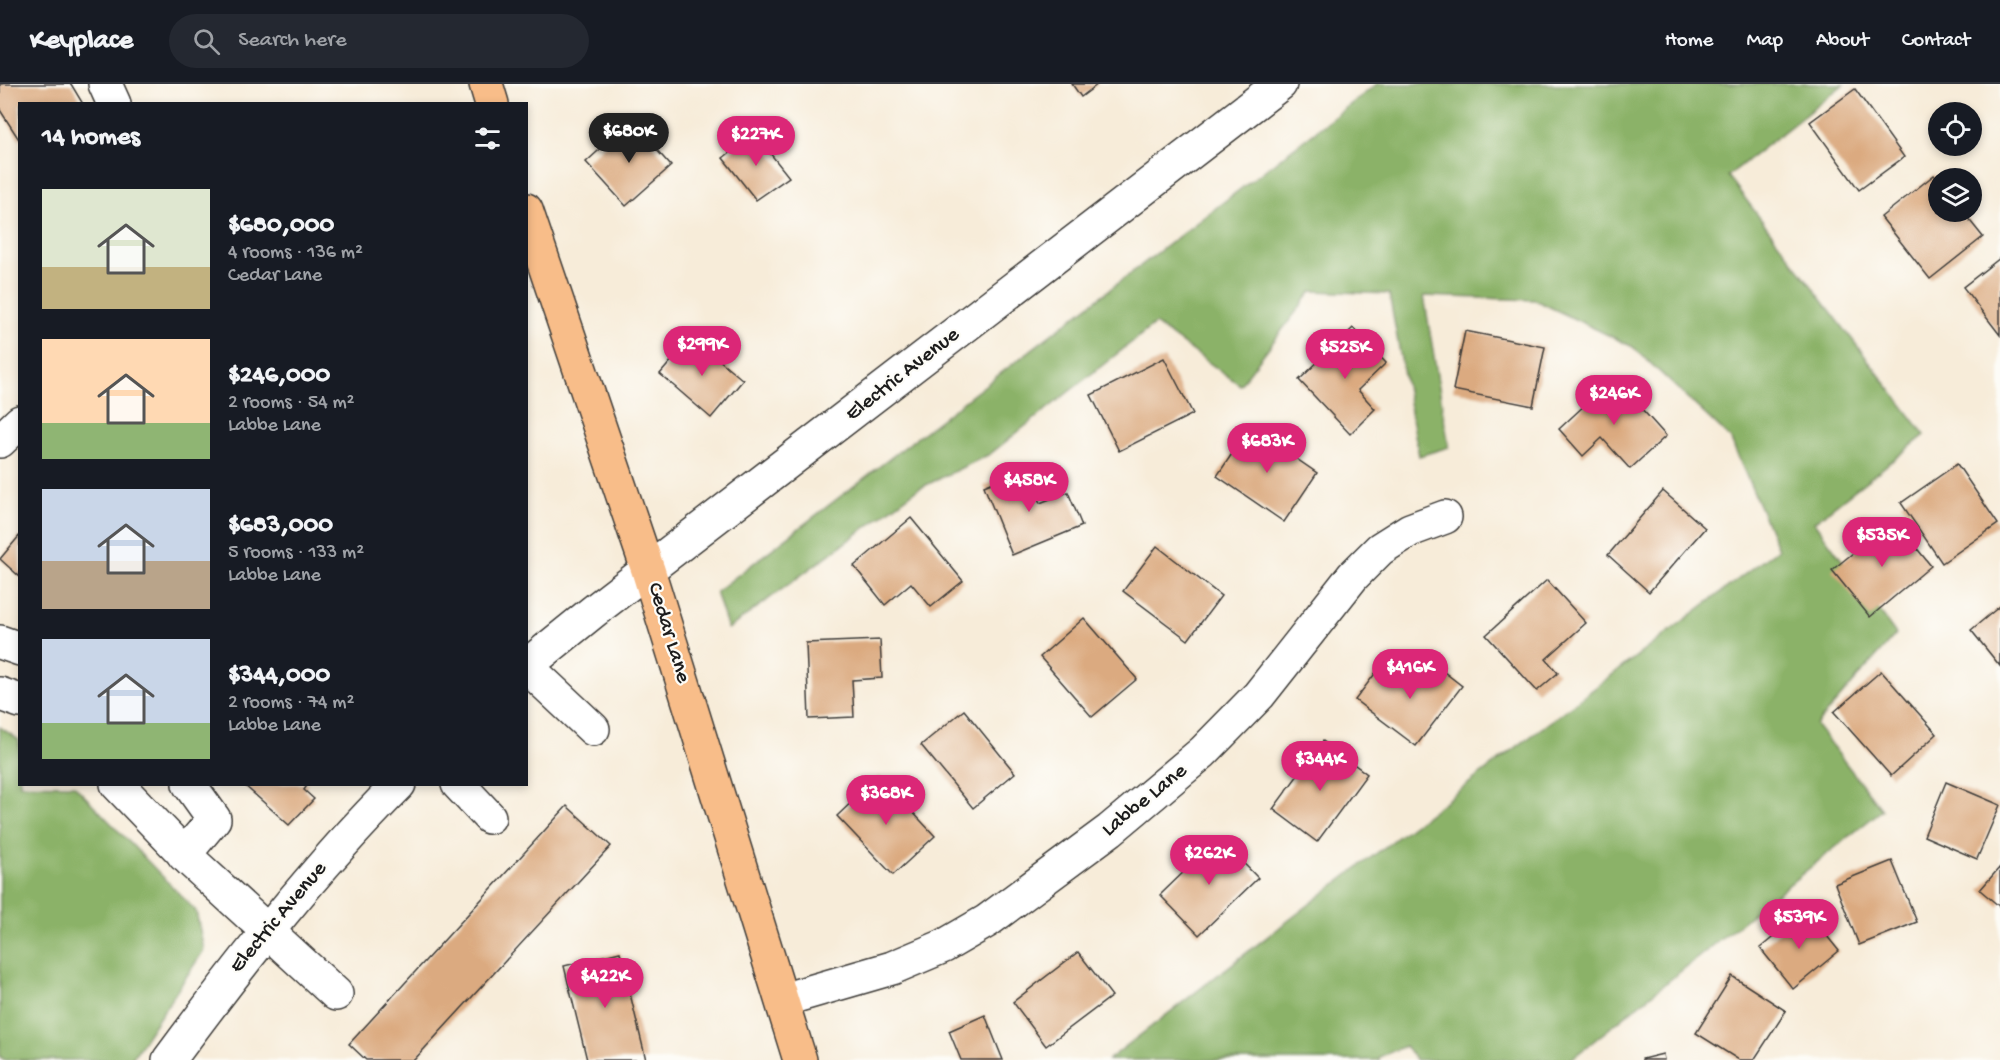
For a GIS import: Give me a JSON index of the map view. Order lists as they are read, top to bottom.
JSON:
{
  "streets": {
    "main road": ["Cedar Lane"],
    "street": ["Electric Avenue", "Labbe Lane"]
  },
  "crossings": [
    ["Electric Avenue", "Cedar Lane"],
    ["Cedar Lane", "Labbe Lane"]
  ],
  "page": {
    "header": "Keyplace",
    "search": "Search here",
    "nav": [
      "Home",
      "Map",
      "About",
      "Contact"
    ],
    "heading": "14 homes",
    "price": [
      "$680K",
      "$227K",
      "$299K",
      "$525K",
      "$246K",
      "$683K",
      "$458K",
      "$535K",
      "$416K",
      "$344K",
      "$368K",
      "$262K",
      "$539K",
      "$422K"
    ],
    "list": [
      {
        "name": "$680,000",
        "note": "4 rooms · 136 m² · Cedar Lane"
      },
      {
        "name": "$246,000",
        "note": "2 rooms · 54 m² · Labbe Lane"
      },
      {
        "name": "$683,000",
        "note": "5 rooms · 133 m² · Labbe Lane"
      },
      {
        "name": "$344,000",
        "note": "2 rooms · 74 m² · Labbe Lane"
      }
    ]
  }
}
